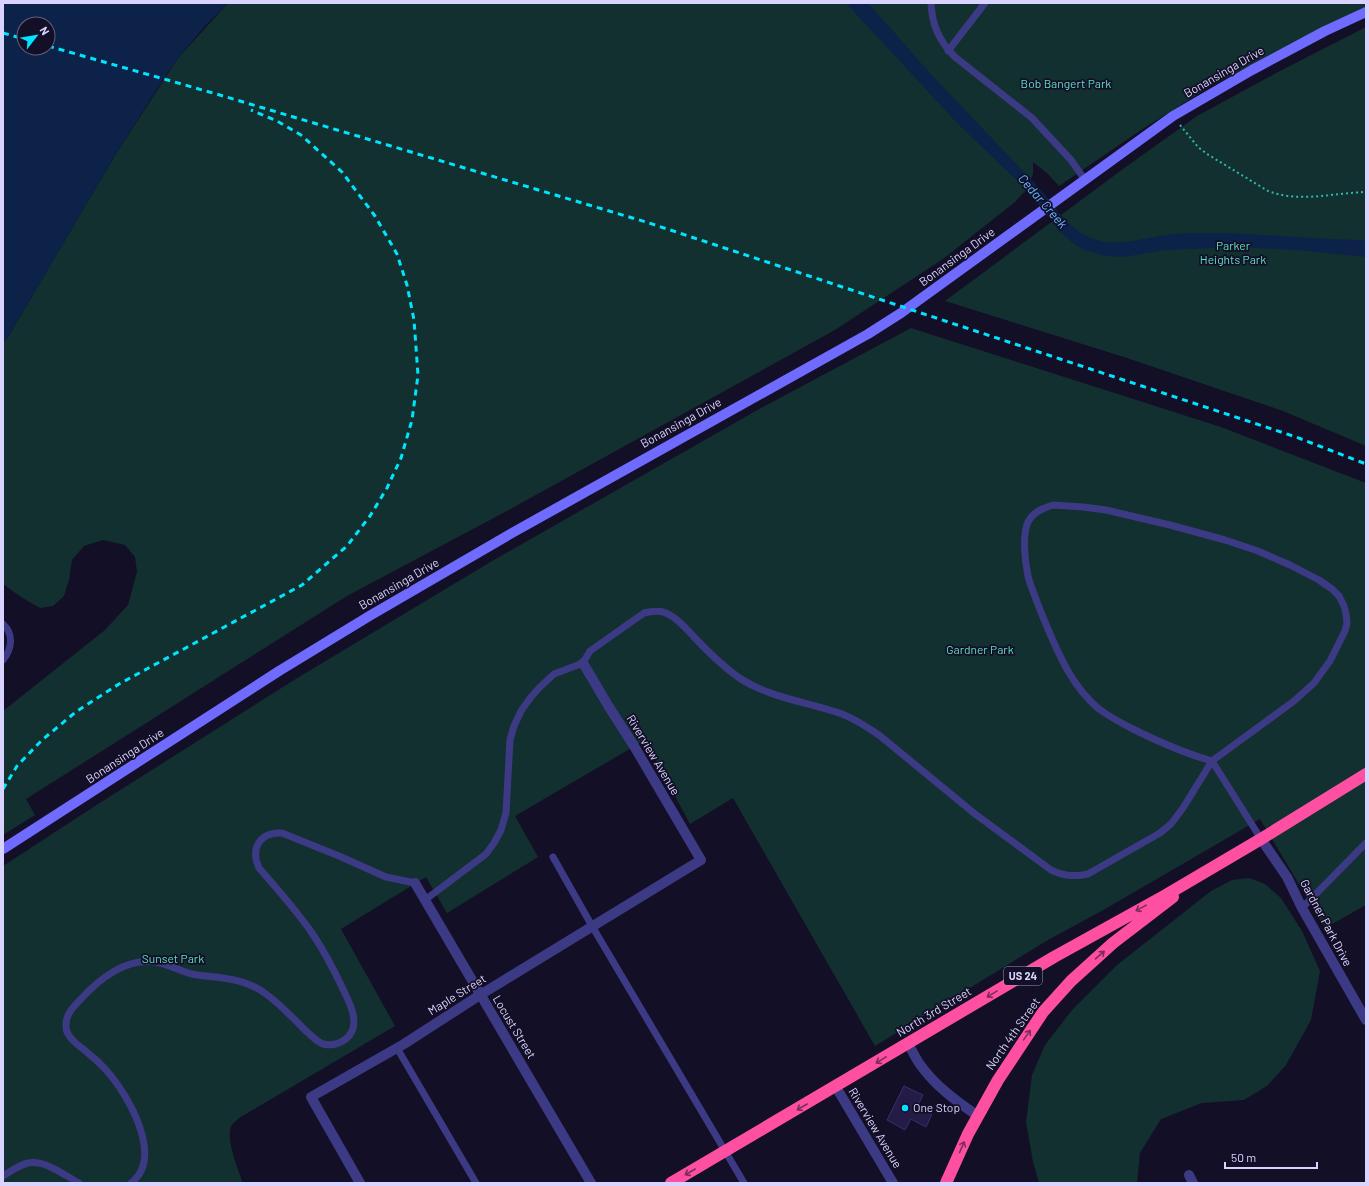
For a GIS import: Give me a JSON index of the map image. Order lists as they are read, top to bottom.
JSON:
{
  "streets": {
    "highway": ["US 24", "North 3rd Street", "North 4th Street"],
    "street": [
      "Bonansinga Drive",
      "Riverview Avenue",
      "Gardner Park Drive",
      "Maple Street",
      "Locust Street"
    ]
  },
  "crossings": [
    ["Riverview Avenue", "Maple Street"],
    ["Riverview Avenue", "North 3rd Street"],
    ["Gardner Park Drive", "US 24"],
    ["US 24", "North 3rd Street"],
    ["US 24", "North 4th Street"],
    ["Maple Street", "Locust Street"],
    ["North 3rd Street", "North 4th Street"]
  ],
  "one_way": ["North 3rd Street", "North 4th Street"],
  "water": ["Cedar Creek"],
  "parks": [
    "Bob Bangert Park",
    "Parker Heights Park",
    "Gardner Park",
    "Sunset Park"
  ],
  "places": ["One Stop"],
  "scale_bar": "50 m",
  "north": "top right"
}
